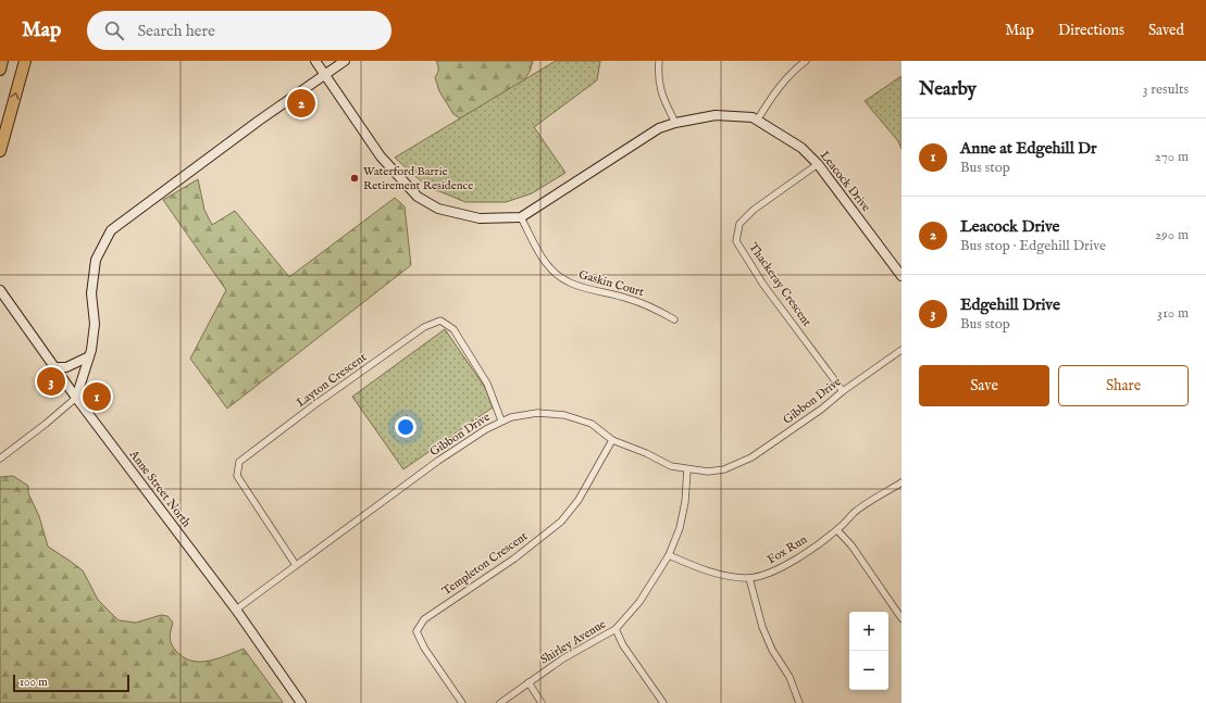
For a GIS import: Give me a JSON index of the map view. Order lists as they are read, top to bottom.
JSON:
{
  "streets": {
    "street": [
      "Leacock Drive",
      "Gaskin Court",
      "Thackeray Crescent",
      "Layton Crescent",
      "Gibbon Drive",
      "Anne Street North",
      "Fox Run",
      "Templeton Crescent",
      "Shirley Avenue"
    ]
  },
  "crossings": [
    ["Leacock Drive", "Gaskin Court"],
    ["Leacock Drive", "Thackeray Crescent"],
    ["Thackeray Crescent", "Gibbon Drive"],
    ["Layton Crescent", "Gibbon Drive"],
    ["Gibbon Drive", "Anne Street North"],
    ["Gibbon Drive", "Templeton Crescent"],
    ["Gibbon Drive", "Shirley Avenue"],
    ["Fox Run", "Shirley Avenue"]
  ],
  "places": ["Waterford Barrie Retirement Residence"],
  "scale_bar": "100 m",
  "page": {
    "header": "Map",
    "search": "Search here",
    "nav": ["Map", "Directions", "Saved"],
    "heading": ["Nearby", "3 results"],
    "pins": ["2", "3", "1"],
    "list": [
      {
        "mark": "1",
        "name": "Anne at Edgehill Dr",
        "note": "Bus stop",
        "value": "270 m"
      },
      {
        "mark": "2",
        "name": "Leacock Drive",
        "note": "Bus stop · Edgehill Drive",
        "value": "290 m"
      },
      {
        "mark": "3",
        "name": "Edgehill Drive",
        "note": "Bus stop",
        "value": "310 m"
      }
    ],
    "buttons": ["Save", "Share"],
    "map_buttons": ["+", "−"],
    "scale": "100 m"
  }
}
